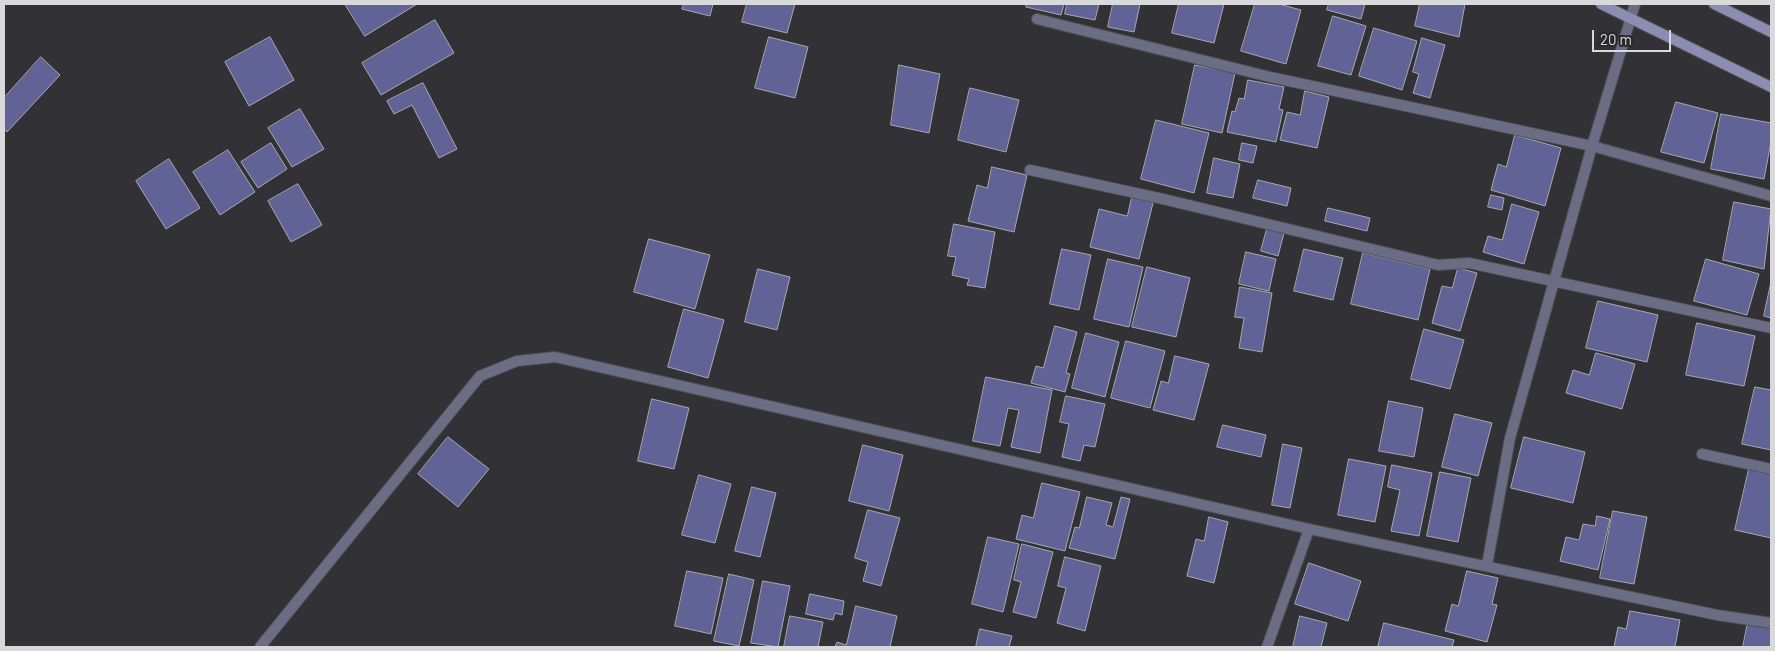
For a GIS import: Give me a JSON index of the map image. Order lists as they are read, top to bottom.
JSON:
{
  "scale_bar": "20 m"
}
